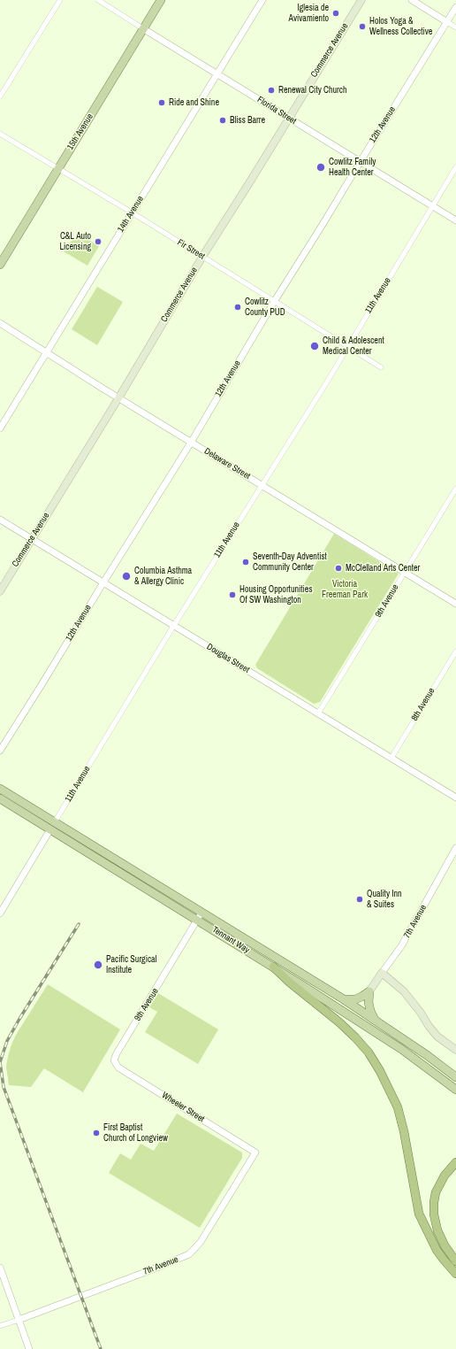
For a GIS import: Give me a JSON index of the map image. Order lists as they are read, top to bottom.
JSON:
{
  "streets": {
    "main road": [
      "Commerce Avenue",
      "15th Avenue",
      "7th Avenue",
      "Tennant Way"
    ],
    "street": [
      "Florida Street",
      "12th Avenue",
      "14th Avenue",
      "Fir Street",
      "11th Avenue",
      "Delaware Street",
      "9th Avenue",
      "Douglas Street",
      "8th Avenue",
      "Wheeler Street"
    ]
  },
  "crossings": [
    ["Commerce Avenue", "Florida Street"],
    ["Commerce Avenue", "Fir Street"],
    ["Commerce Avenue", "Delaware Street"],
    ["Commerce Avenue", "Douglas Street"],
    ["Florida Street", "12th Avenue"],
    ["Florida Street", "15th Avenue"],
    ["Florida Street", "14th Avenue"],
    ["Florida Street", "11th Avenue"],
    ["12th Avenue", "Fir Street"],
    ["12th Avenue", "Delaware Street"],
    ["12th Avenue", "Douglas Street"],
    ["15th Avenue", "Fir Street"],
    ["14th Avenue", "Fir Street"],
    ["14th Avenue", "Delaware Street"],
    ["Fir Street", "11th Avenue"],
    ["11th Avenue", "Delaware Street"],
    ["11th Avenue", "Douglas Street"],
    ["11th Avenue", "Tennant Way"],
    ["Delaware Street", "9th Avenue"],
    ["9th Avenue", "Douglas Street"],
    ["9th Avenue", "Tennant Way"],
    ["9th Avenue", "Wheeler Street"],
    ["Douglas Street", "8th Avenue"],
    ["7th Avenue", "Wheeler Street"]
  ],
  "parks": ["Victoria Freeman Park"],
  "places": [
    "Iglesia de Avivamiento",
    "Holos Yoga & Wellness Collective",
    "Renewal City Church",
    "Ride and Shine",
    "Bliss Barre",
    "Cowlitz Family Health Center",
    "C&L Auto Licensing",
    "Cowlitz County PUD",
    "Child & Adolescent Medical Center",
    "Seventh-Day Adventist Community Center",
    "McClelland Arts Center",
    "Columbia Asthma & Allergy Clinic",
    "Housing Opportunities Of SW Washington",
    "Quality Inn & Suites",
    "Pacific Surgical Institute",
    "First Baptist Church of Longview"
  ]
}
